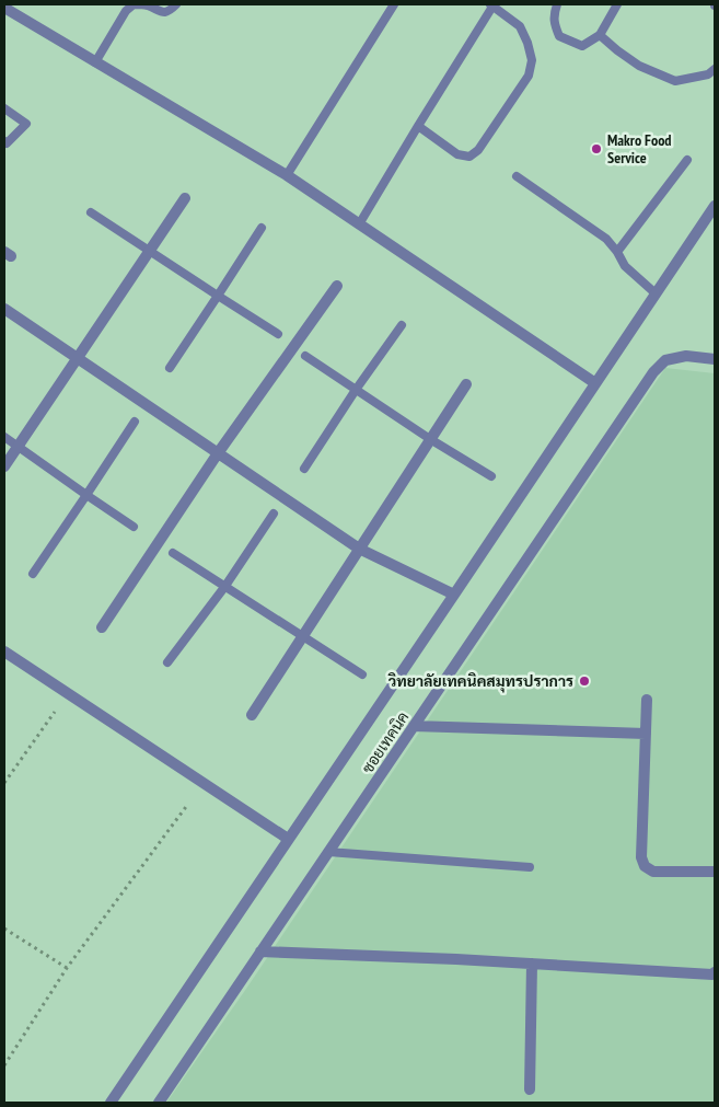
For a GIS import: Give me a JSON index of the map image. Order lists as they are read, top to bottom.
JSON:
{
  "streets": {
    "street": ["ซอยเทคนิค"]
  },
  "places": ["Makro Food Service", "วิทยาลัยเทคนิคสมุทรปราการ"]
}
